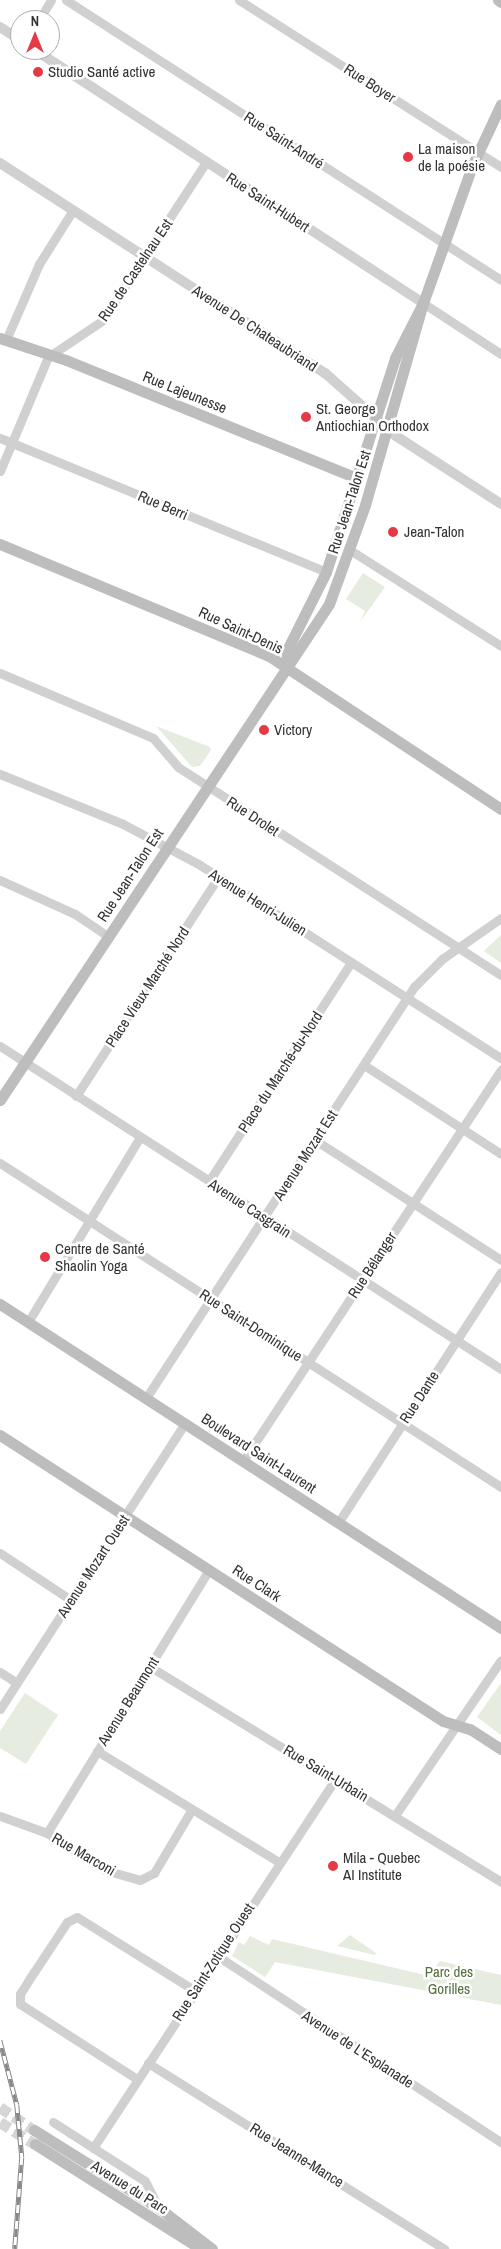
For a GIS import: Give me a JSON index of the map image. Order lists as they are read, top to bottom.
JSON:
{
  "streets": {
    "main road": [
      "Rue Lajeunesse",
      "Rue Jean-Talon Est",
      "Rue Saint-Denis",
      "Boulevard Saint-Laurent",
      "Rue Clark",
      "Avenue du Parc"
    ],
    "street": [
      "Rue Boyer",
      "Rue Saint-André",
      "Rue Saint-Hubert",
      "Rue de Castelnau Est",
      "Avenue De Chateaubriand",
      "Rue Berri",
      "Rue Drolet",
      "Avenue Henri-Julien",
      "Place Vieux Marché Nord",
      "Place du Marché-du-Nord",
      "Avenue Mozart Est",
      "Avenue Casgrain",
      "Rue Bélanger",
      "Rue Saint-Dominique",
      "Rue Dante",
      "Avenue Mozart Ouest",
      "Avenue Beaumont",
      "Rue Saint-Urbain",
      "Rue Marconi",
      "Rue Saint-Zotique Ouest",
      "Avenue de L'Esplanade",
      "Rue Jeanne-Mance"
    ]
  },
  "crossings": [
    ["Rue Boyer", "Rue Jean-Talon Est"],
    ["Rue Saint-André", "Rue Jean-Talon Est"],
    ["Rue Saint-Hubert", "Rue de Castelnau Est"],
    ["Rue Saint-Hubert", "Rue Jean-Talon Est"],
    ["Rue de Castelnau Est", "Avenue De Chateaubriand"],
    ["Rue de Castelnau Est", "Rue Lajeunesse"],
    ["Avenue De Chateaubriand", "Rue Jean-Talon Est"],
    ["Rue Lajeunesse", "Rue Jean-Talon Est"],
    ["Rue Jean-Talon Est", "Rue Berri"],
    ["Rue Jean-Talon Est", "Rue Saint-Denis"],
    ["Rue Jean-Talon Est", "Rue Drolet"],
    ["Rue Jean-Talon Est", "Avenue Henri-Julien"],
    ["Rue Jean-Talon Est", "Avenue Casgrain"],
    ["Rue Drolet", "Avenue Mozart Est"],
    ["Avenue Henri-Julien", "Place Vieux Marché Nord"],
    ["Avenue Henri-Julien", "Place du Marché-du-Nord"],
    ["Avenue Henri-Julien", "Avenue Mozart Est"],
    ["Place Vieux Marché Nord", "Avenue Casgrain"],
    ["Place du Marché-du-Nord", "Avenue Casgrain"],
    ["Avenue Mozart Est", "Avenue Casgrain"],
    ["Avenue Mozart Est", "Rue Saint-Dominique"],
    ["Avenue Mozart Est", "Boulevard Saint-Laurent"],
    ["Avenue Casgrain", "Rue Bélanger"],
    ["Avenue Casgrain", "Rue Dante"],
    ["Rue Bélanger", "Rue Saint-Dominique"],
    ["Rue Bélanger", "Boulevard Saint-Laurent"],
    ["Rue Saint-Dominique", "Rue Dante"],
    ["Rue Dante", "Boulevard Saint-Laurent"],
    ["Boulevard Saint-Laurent", "Avenue Mozart Ouest"],
    ["Avenue Mozart Ouest", "Rue Clark"],
    ["Rue Clark", "Avenue Beaumont"],
    ["Avenue Beaumont", "Rue Saint-Urbain"],
    ["Avenue Beaumont", "Rue Marconi"],
    ["Rue Saint-Urbain", "Rue Saint-Zotique Ouest"],
    ["Rue Saint-Zotique Ouest", "Avenue de L'Esplanade"],
    ["Rue Saint-Zotique Ouest", "Rue Jeanne-Mance"],
    ["Rue Saint-Zotique Ouest", "Avenue du Parc"]
  ],
  "parks": ["Parc des Gorilles"],
  "places": [
    "Studio Santé active",
    "La maison de la poésie",
    "St. George Antiochian Orthodox",
    "Jean-Talon",
    "Victory",
    "Centre de Santé Shaolin Yoga",
    "Mila - Quebec AI Institute"
  ],
  "north": "top"
}
